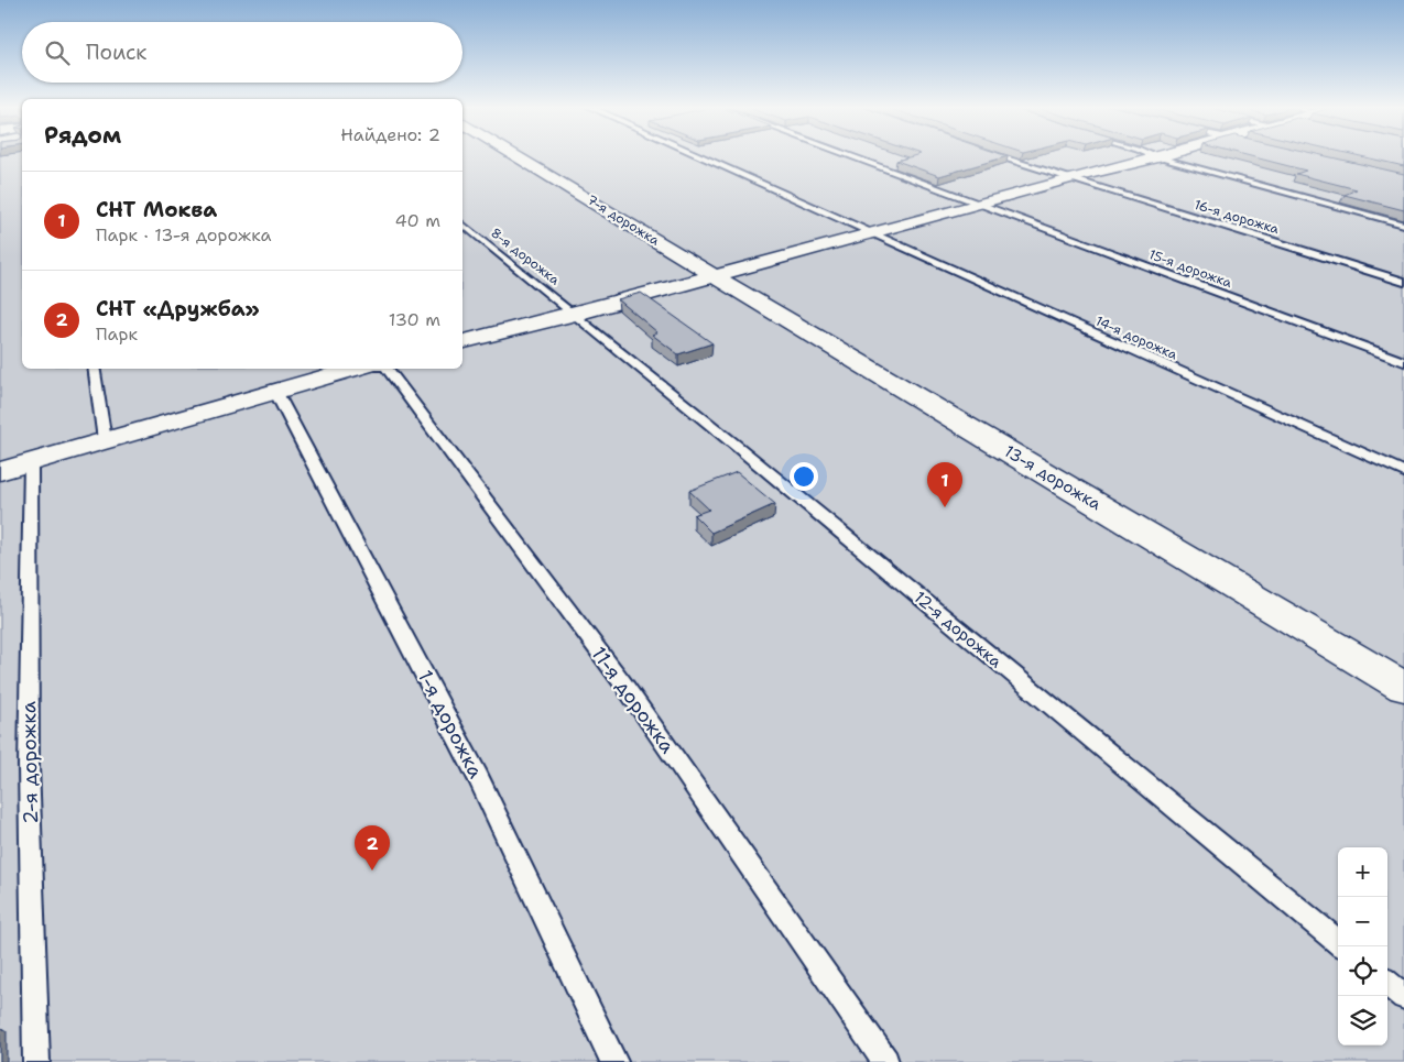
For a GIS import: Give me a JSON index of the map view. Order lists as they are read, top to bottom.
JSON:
{
  "streets": {
    "street": ["7-я дорожка", "13-я дорожка"],
    "lane": [
      "16-я дорожка",
      "8-я дорожка",
      "15-я дорожка",
      "14-я дорожка",
      "12-я дорожка",
      "11-я дорожка",
      "1-я дорожка",
      "2-я дорожка"
    ]
  },
  "crossings": [
    ["7-я дорожка", "13-я дорожка"],
    ["8-я дорожка", "12-я дорожка"]
  ],
  "page": {
    "search": "Поиск",
    "heading": ["Рядом", "Найдено: 2"],
    "list": [
      {
        "mark": "1",
        "name": "СНТ Моква",
        "note": "Парк · 13-я дорожка",
        "value": "40 m"
      },
      {
        "mark": "2",
        "name": "СНТ «Дружба»",
        "note": "Парк",
        "value": "130 m"
      }
    ],
    "pins": ["1", "2"],
    "map_buttons": ["+", "−"]
  }
}
